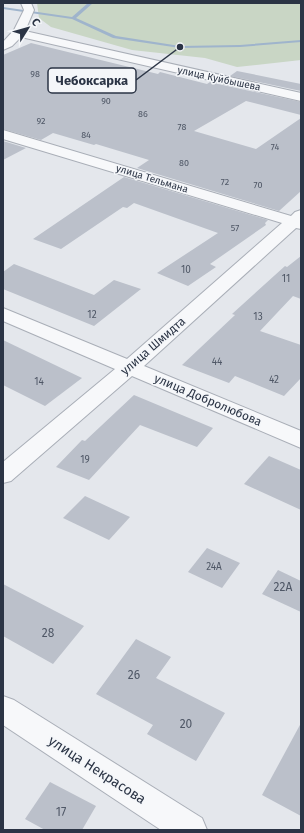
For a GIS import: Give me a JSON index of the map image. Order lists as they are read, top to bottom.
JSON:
{
  "streets": {
    "street": [
      "улица Куйбышева",
      "улица Тельмана",
      "улица Шмидта",
      "улица Добролюбова",
      "улица Некрасова"
    ]
  },
  "crossings": [
    ["улица Тельмана", "улица Шмидта"],
    ["улица Шмидта", "улица Добролюбова"]
  ],
  "places": ["Чебоксарка"],
  "house_numbers": [
    "98",
    "90",
    "86",
    "92",
    "78",
    "84",
    "74",
    "80",
    "72",
    "70",
    "57",
    "10",
    "11",
    "12",
    "13",
    "44",
    "42",
    "14",
    "19",
    "24А",
    "22А",
    "28",
    "26",
    "20",
    "17"
  ],
  "north": "top right"
}
